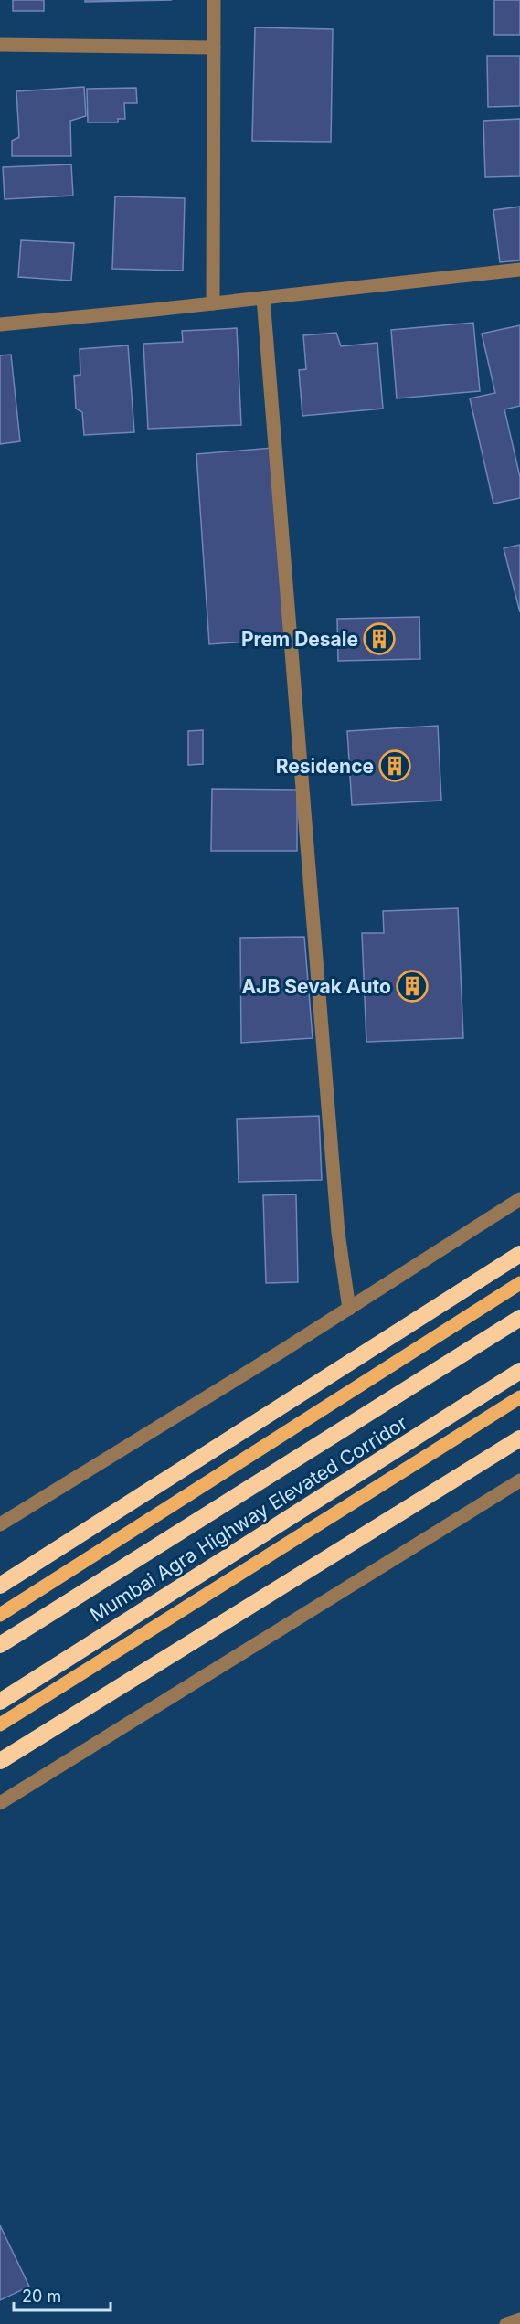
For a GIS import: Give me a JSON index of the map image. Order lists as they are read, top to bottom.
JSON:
{
  "streets": {
    "highway": ["Mumbai Agra Highway Elevated Corridor"]
  },
  "places": {
    "building": ["Prem Desale", "Residence", "AJB Sevak Auto"]
  },
  "scale_bar": "20 m"
}
